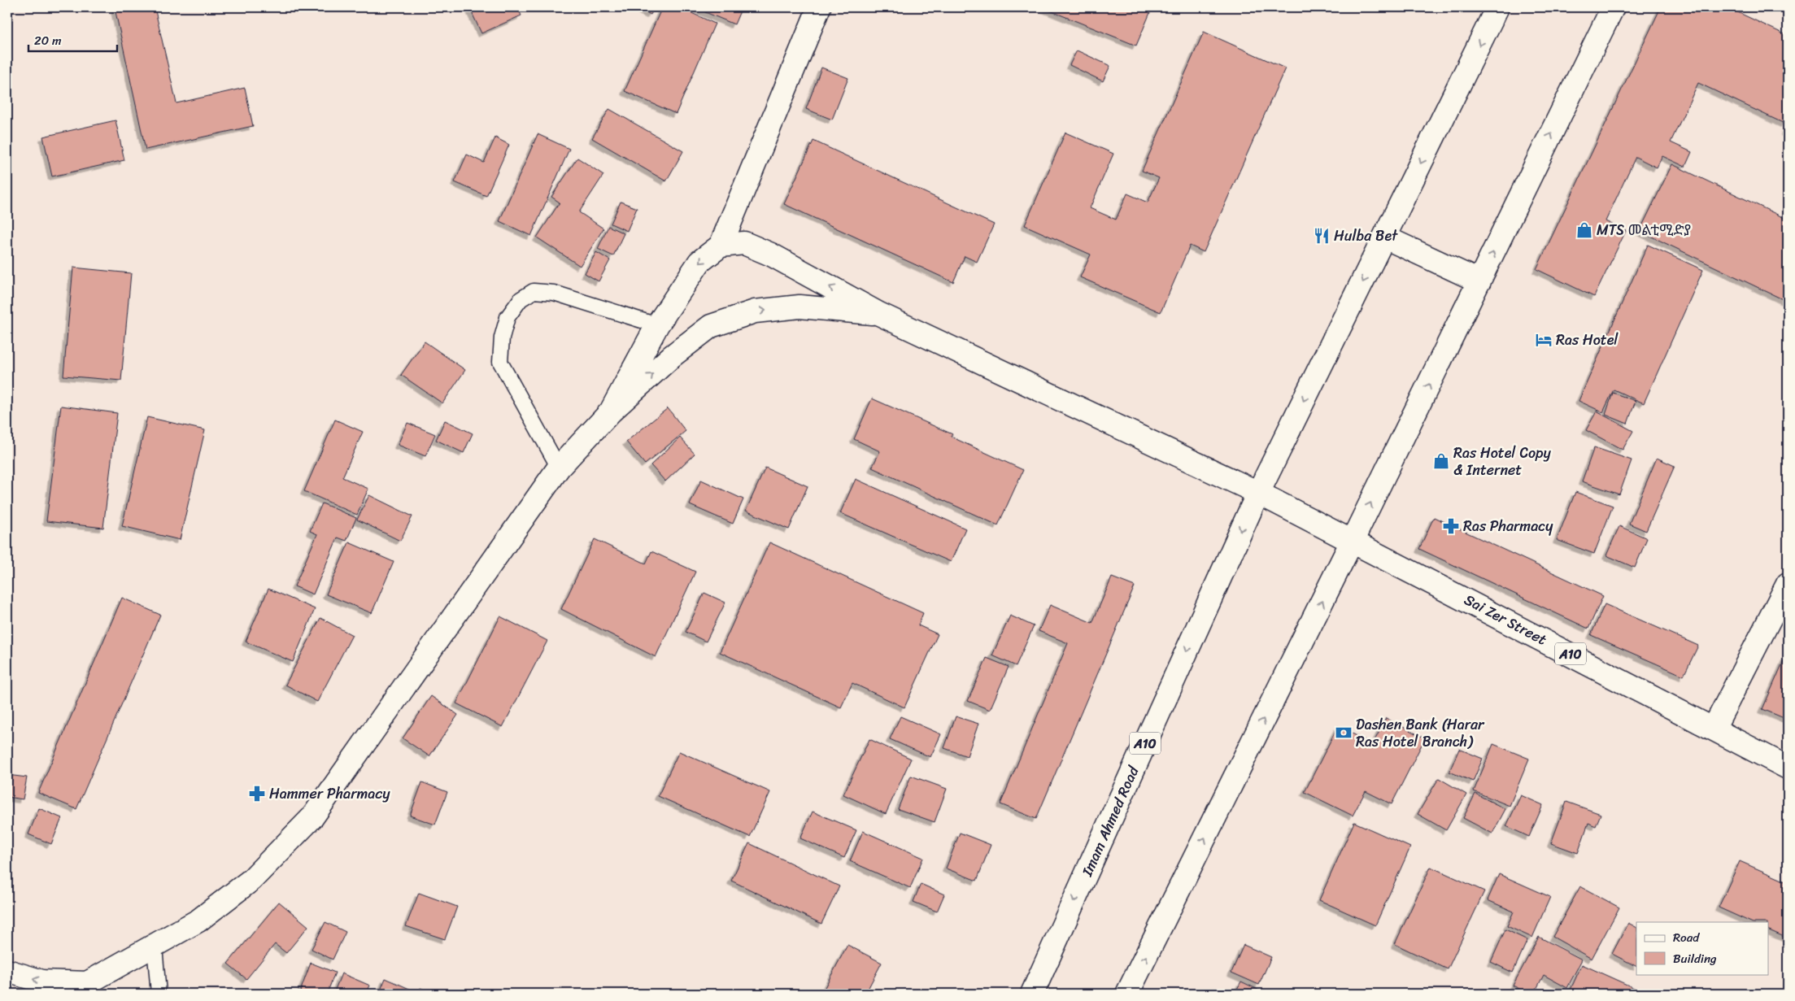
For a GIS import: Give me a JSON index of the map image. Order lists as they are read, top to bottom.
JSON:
{
  "streets": {
    "main road": ["Sai Zer Street", "A10", "Imam Ahmed Road"]
  },
  "crossings": [
    ["Sai Zer Street", "A10"],
    ["A10", "Imam Ahmed Road"]
  ],
  "places": {
    "shop": ["MTS መልቲሚድያ", "Ras Hotel Copy & Internet"],
    "restaurant": ["Hulba Bet"],
    "hotel": ["Ras Hotel"],
    "pharmacy": ["Ras Pharmacy", "Hammer Pharmacy"],
    "bank": ["Dashen Bank (Harar Ras Hotel Branch)"]
  },
  "legend": ["Road", "Building"],
  "scale_bar": "20 m"
}
